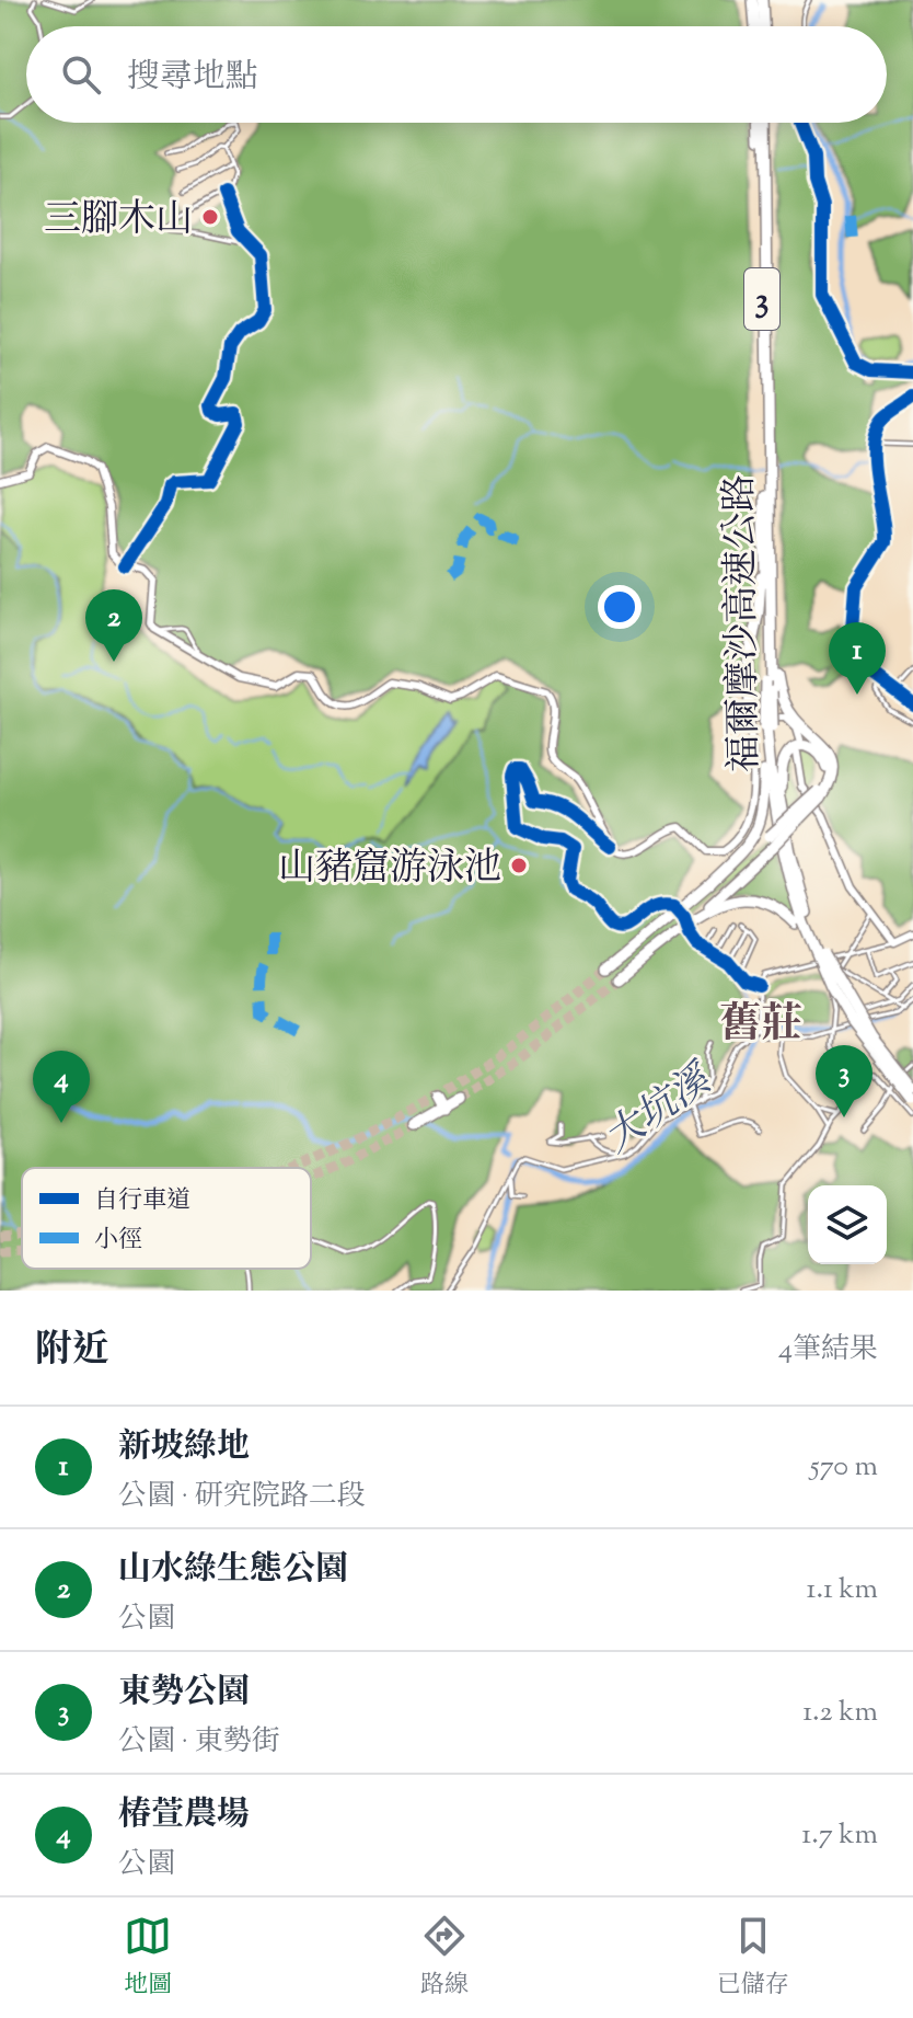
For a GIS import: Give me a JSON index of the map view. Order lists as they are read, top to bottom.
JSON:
{
  "streets": {
    "highway": ["3", "福爾摩沙高速公路"]
  },
  "districts": ["舊莊"],
  "water": ["大坑溪"],
  "places": ["三腳木山", "山豬窟游泳池"],
  "legend": ["自行車道", "小徑"],
  "page": {
    "search": "搜尋地點",
    "pins": [
      "2",
      "1",
      "3",
      "4"
    ],
    "heading": ["附近", "4筆結果"],
    "list": [
      {
        "mark": "1",
        "name": "新坡綠地",
        "note": "公園 · 研究院路二段",
        "value": "570 m"
      },
      {
        "mark": "2",
        "name": "山水綠生態公園",
        "note": "公園",
        "value": "1.1 km"
      },
      {
        "mark": "3",
        "name": "東勢公園",
        "note": "公園 · 東勢街",
        "value": "1.2 km"
      },
      {
        "mark": "4",
        "name": "椿萱農場",
        "note": "公園",
        "value": "1.7 km"
      }
    ],
    "nav": ["地圖", "路線", "已儲存"]
  }
}
